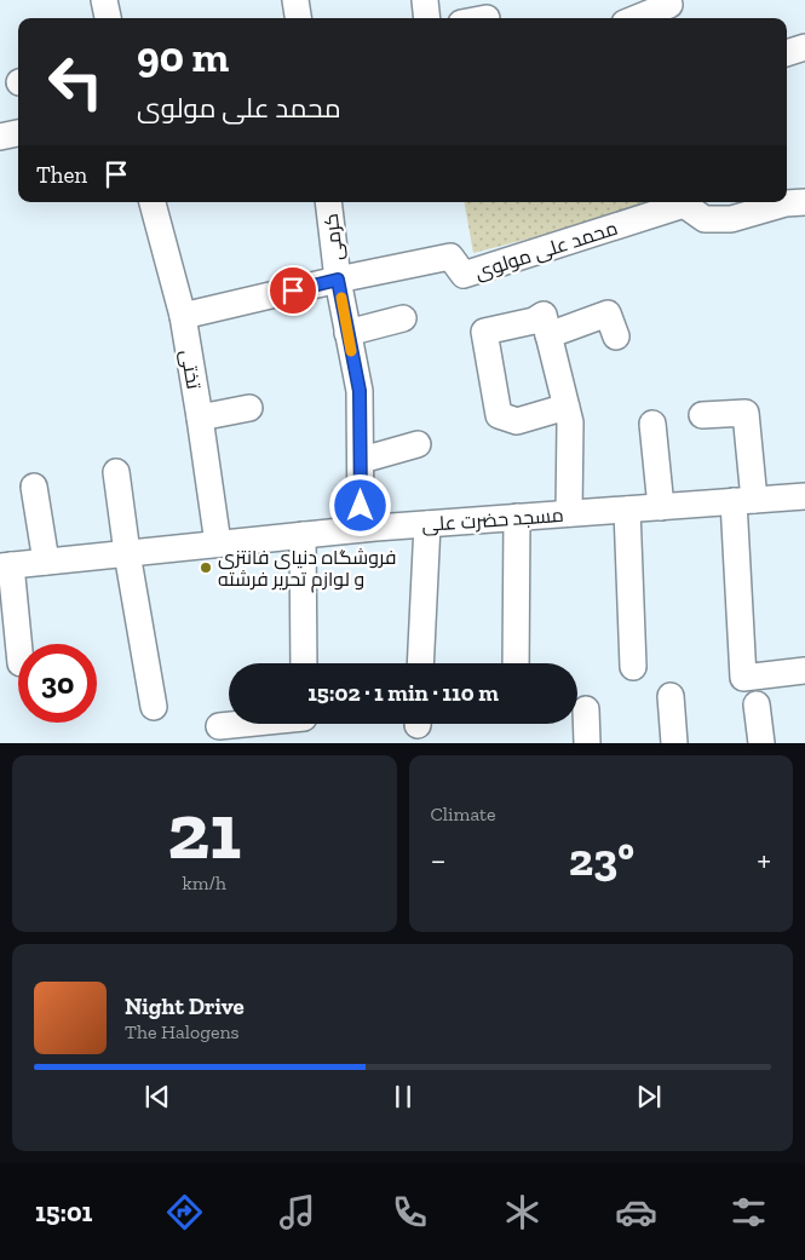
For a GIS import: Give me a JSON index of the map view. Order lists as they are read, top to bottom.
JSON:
{
  "streets": {
    "street": [
      "کرمی",
      "محمد علی مولوی",
      "تختی",
      "مسجد حضرت علی"
    ]
  },
  "crossings": [
    ["کرمی", "محمد علی مولوی"],
    ["کرمی", "مسجد حضرت علی"],
    ["محمد علی مولوی", "تختی"],
    ["تختی", "مسجد حضرت علی"]
  ],
  "places": ["فروشگاه دنیای فانتزی و لوازم تحریر فرشته"],
  "page": {
    "turn": ["90 m", "محمد علی مولوی"],
    "then": "Then",
    "limit": "30",
    "trip": "15:02 · 1 min · 110 m",
    "tile": [
      ["21", "km/h"],
      "Climate"
    ],
    "heat": ["−", "23°", "+"],
    "song": ["Night Drive", "The Halogens"],
    "tabs": "15:01"
  }
}
